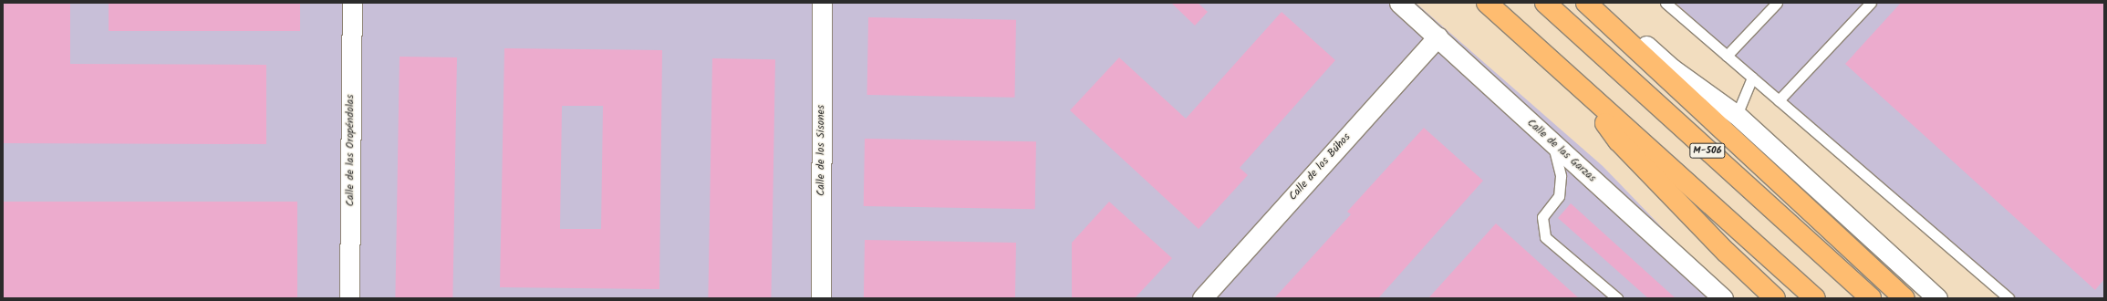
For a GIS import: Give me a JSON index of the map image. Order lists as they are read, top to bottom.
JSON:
{
  "streets": {
    "highway": ["M-506"],
    "street": [
      "Calle de las Oropéndolas",
      "Calle de los Sisones",
      "Calle de las Garzas",
      "Calle de los Búhos"
    ]
  },
  "crossings": [
    ["Calle de las Garzas", "Calle de los Búhos"]
  ]
}
